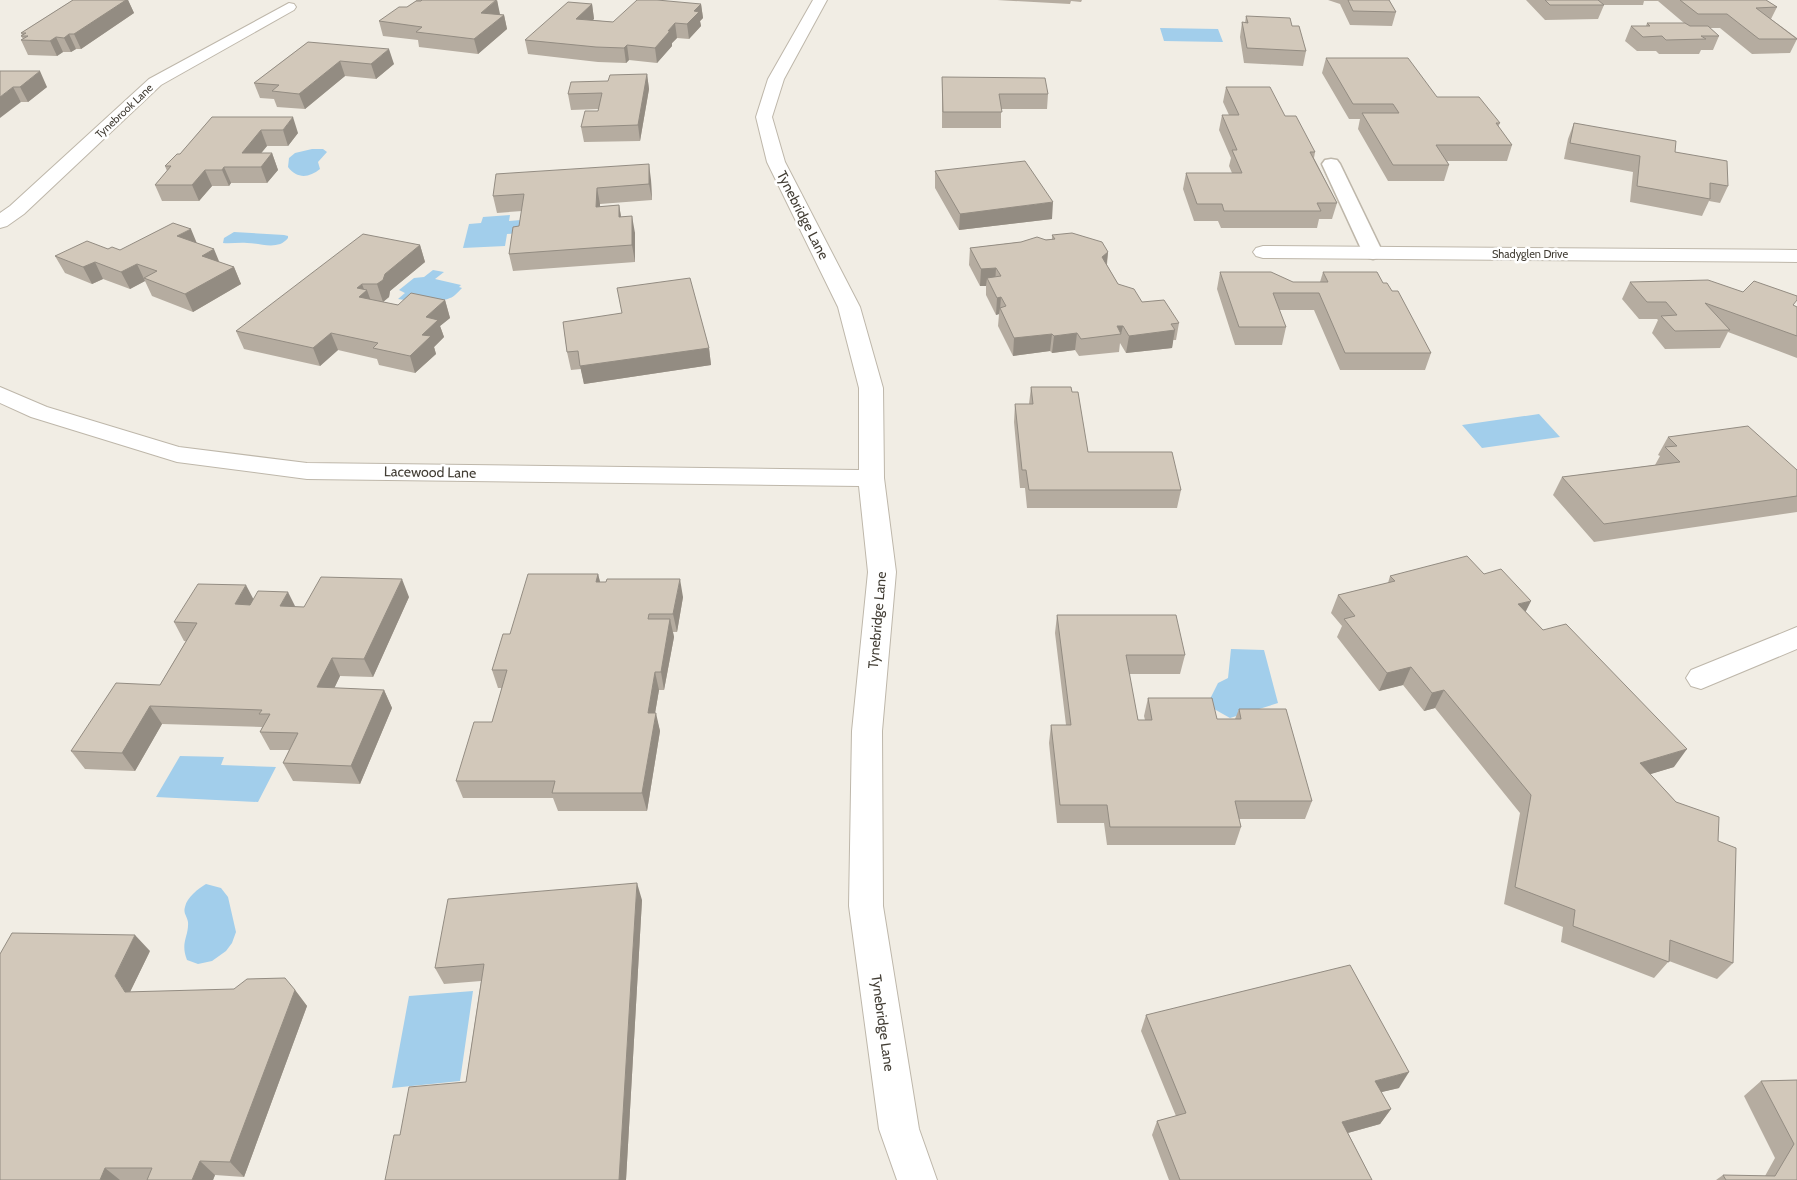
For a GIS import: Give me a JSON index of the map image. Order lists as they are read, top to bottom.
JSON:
{
  "streets": {
    "street": [
      "Tynebrook Lane",
      "Tynebridge Lane",
      "Shadyglen Drive",
      "Lacewood Lane"
    ]
  },
  "crossings": [
    ["Tynebridge Lane", "Lacewood Lane"]
  ]
}
